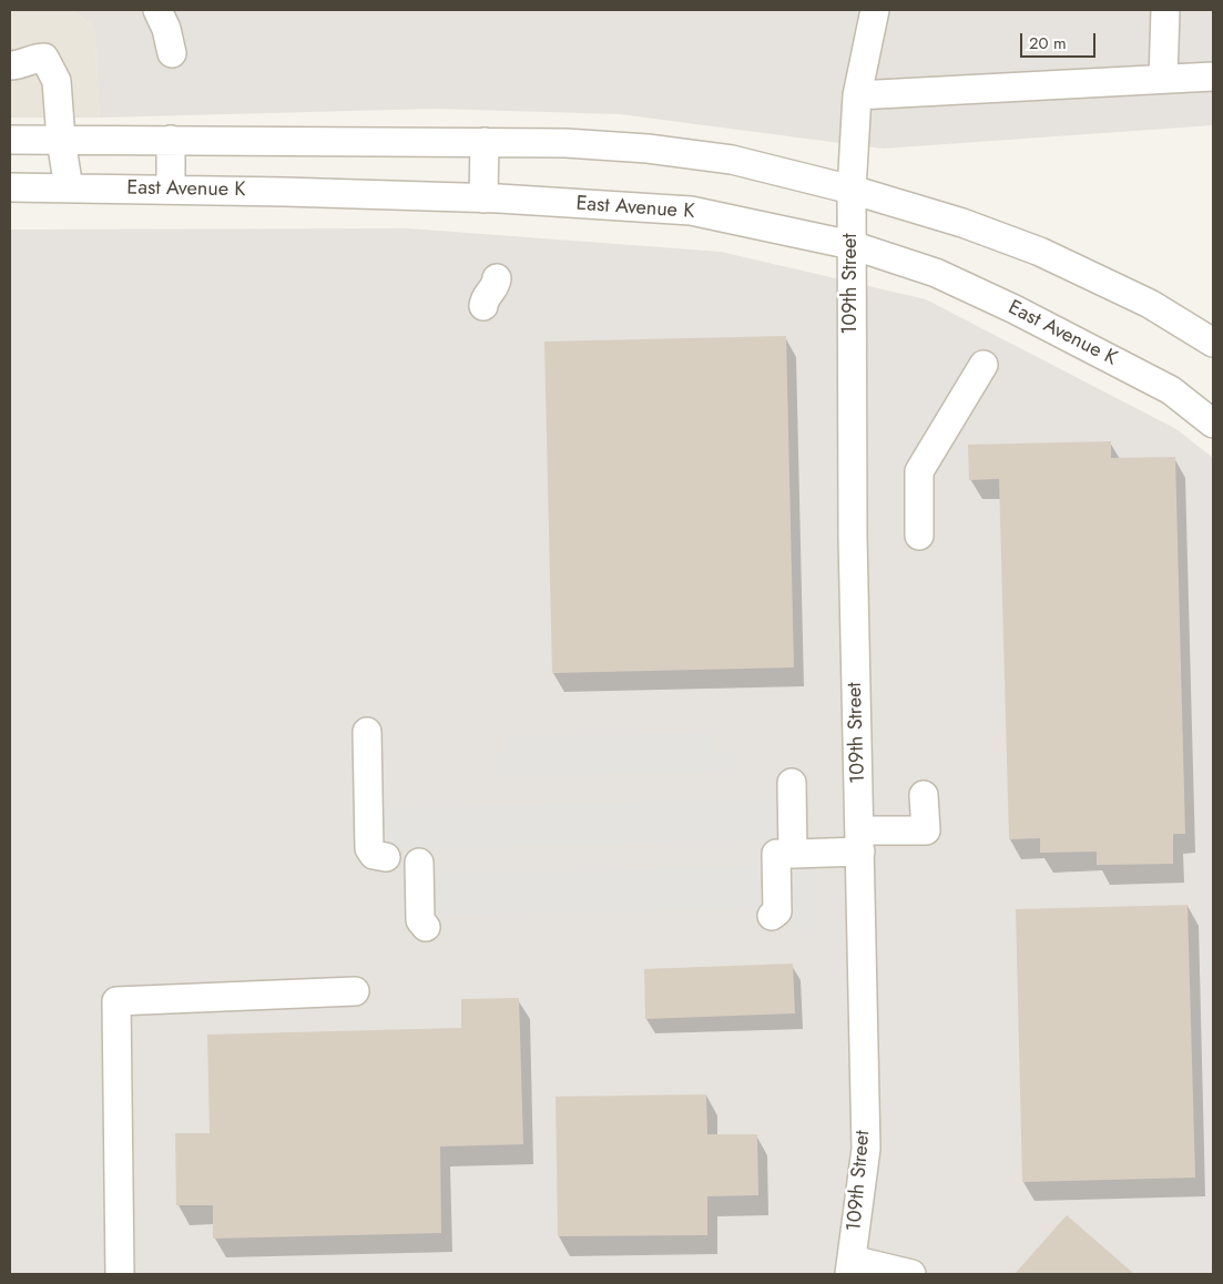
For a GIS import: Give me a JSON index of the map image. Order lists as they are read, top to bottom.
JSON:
{
  "streets": {
    "street": ["East Avenue K", "109th Street"]
  },
  "crossings": [
    ["East Avenue K", "109th Street"]
  ],
  "scale_bar": "20 m"
}
